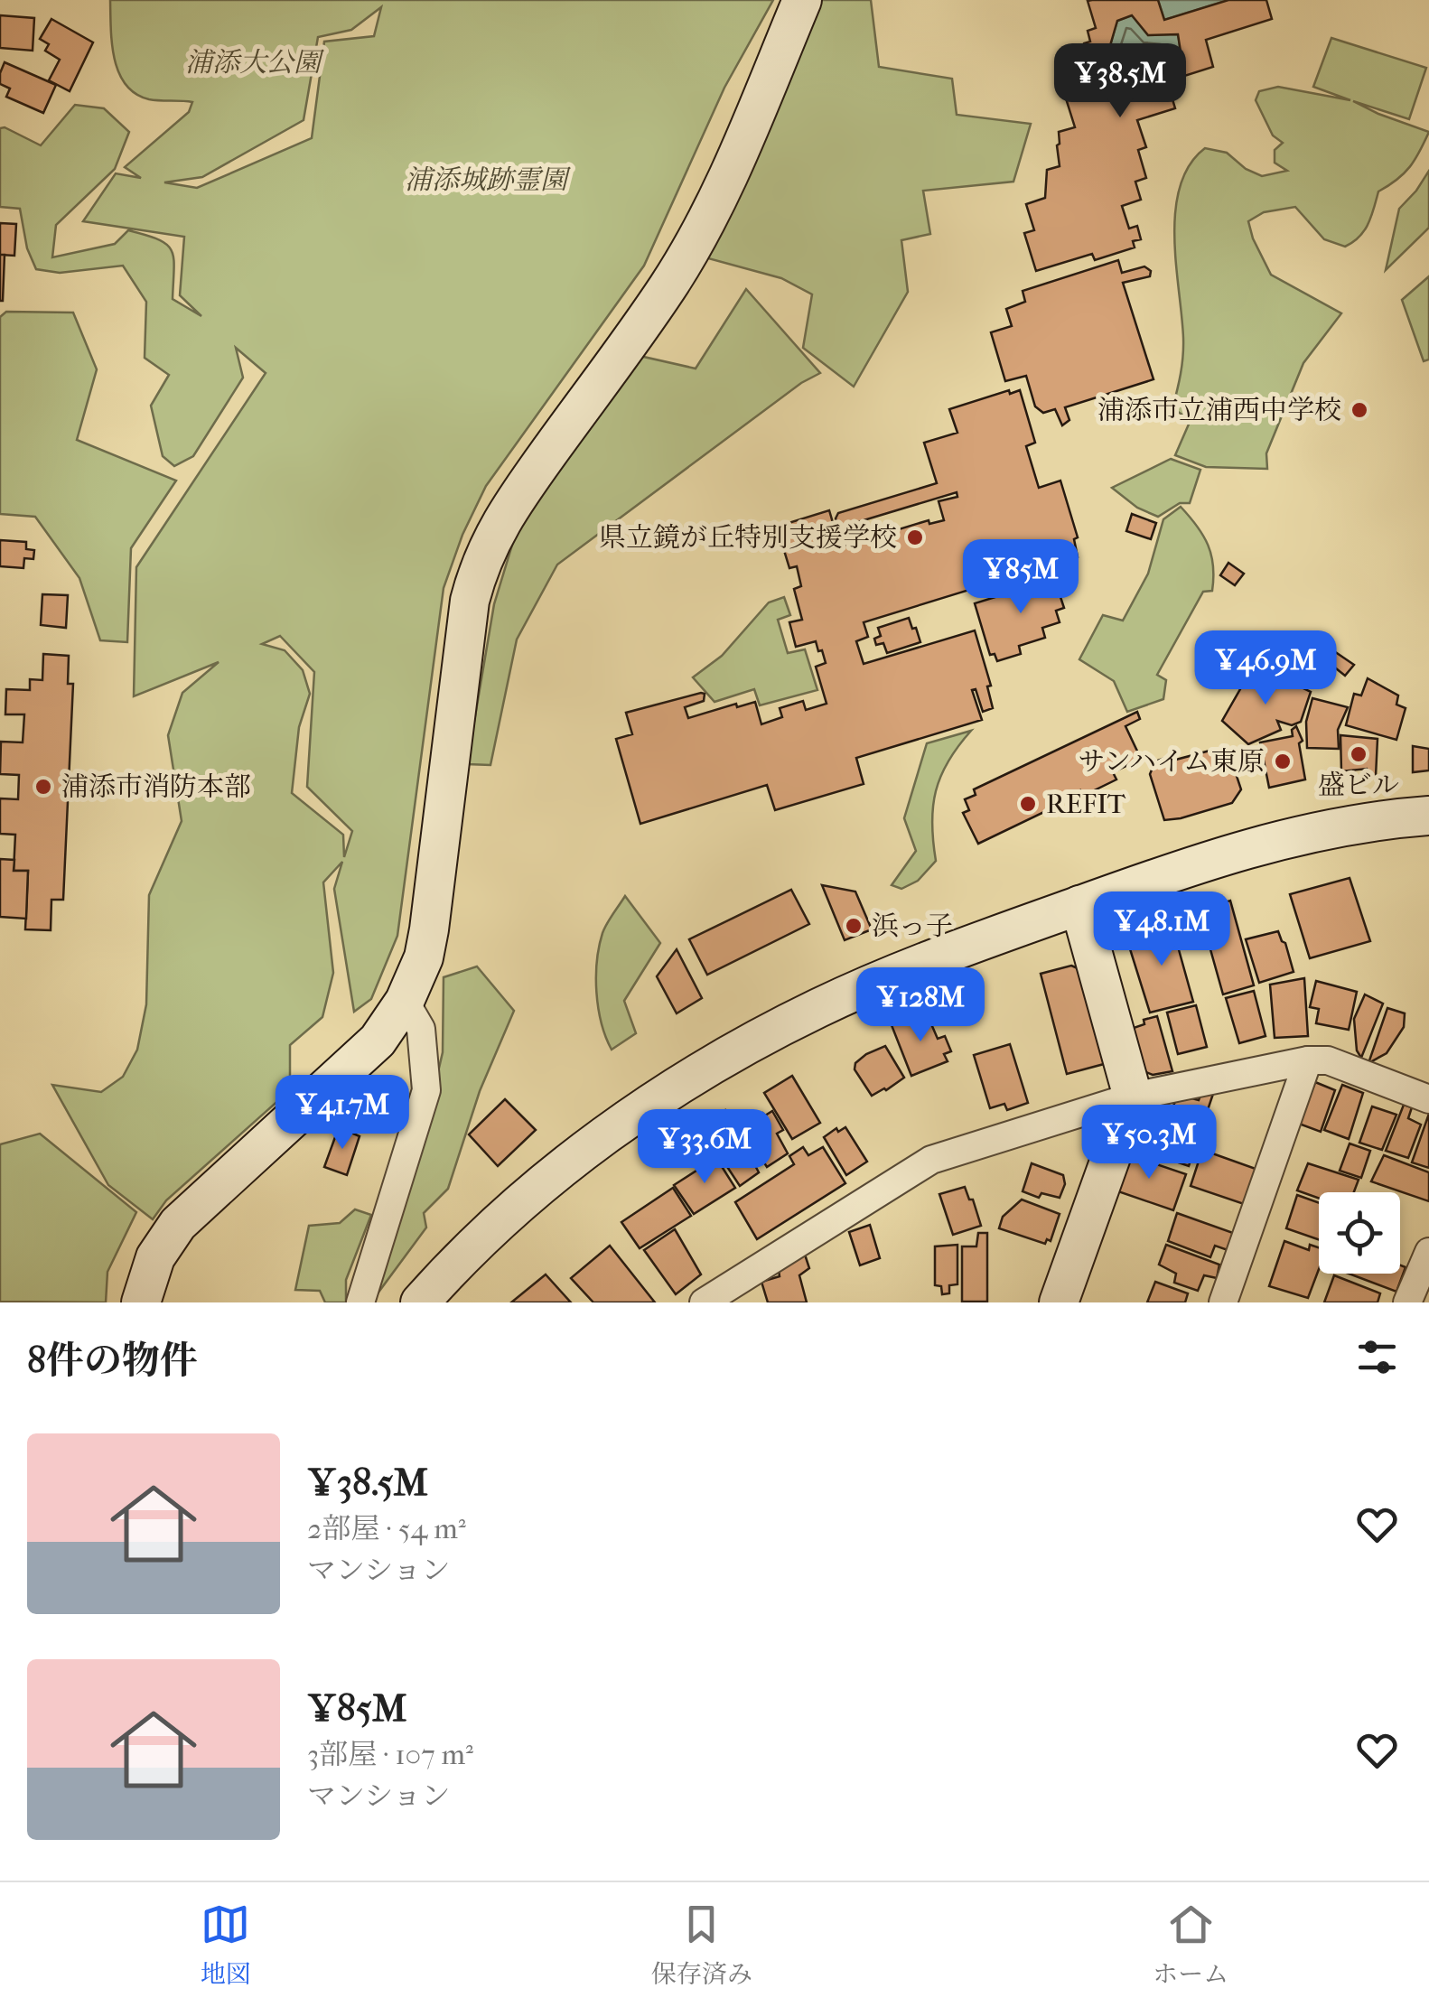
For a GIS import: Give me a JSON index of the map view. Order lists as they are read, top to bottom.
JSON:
{
  "parks": ["浦添大公園", "浦添城跡霊園"],
  "places": [
    "浦添市立浦西中学校",
    "県立鏡が丘特別支援学校",
    "盛ビル",
    "サンハイム東原",
    "浦添市消防本部",
    "REFIT",
    "浜っ子"
  ],
  "page": {
    "price": [
      "¥38.5M",
      "¥85M",
      "¥46.9M",
      "¥48.1M",
      "¥128M",
      "¥41.7M",
      "¥50.3M",
      "¥33.6M"
    ],
    "heading": "8件の物件",
    "list": [
      {
        "name": "¥38.5M",
        "note": "2部屋 · 54 m² · マンション"
      },
      {
        "name": "¥85M",
        "note": "3部屋 · 107 m² · マンション"
      }
    ],
    "tabs": ["地図", "保存済み", "ホーム"]
  }
}
